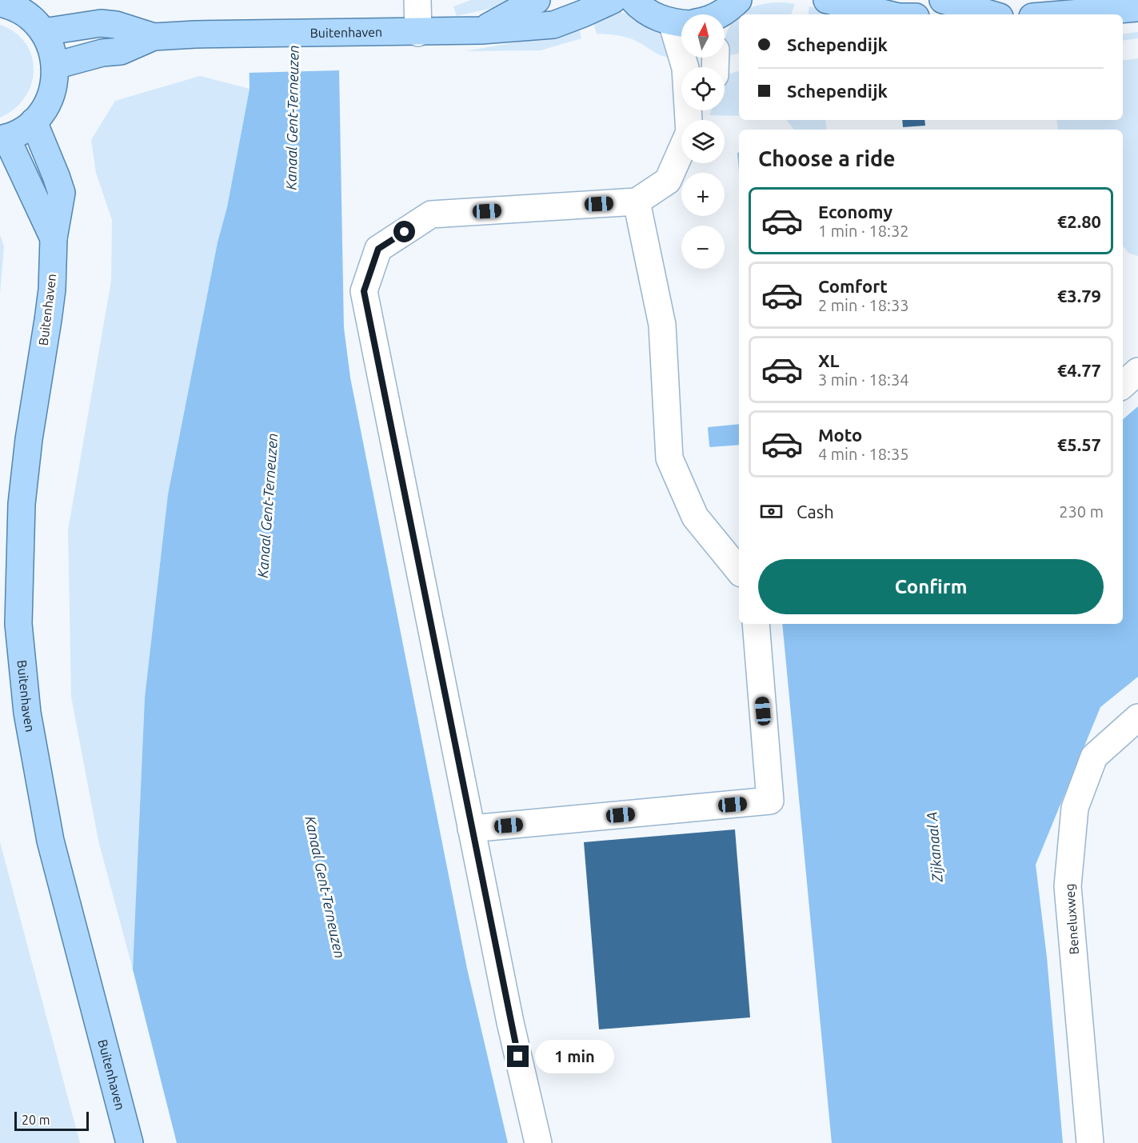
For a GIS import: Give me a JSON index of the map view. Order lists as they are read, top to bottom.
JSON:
{
  "streets": {
    "main road": ["Buitenhaven"],
    "street": ["Beneluxweg"]
  },
  "water": ["Kanaal Gent-Terneuzen", "Zijkanaal A"],
  "scale_bar": "20 m",
  "north": "top",
  "page": {
    "map_buttons": ["+", "−"],
    "banner": ["Schependijk", "Schependijk"],
    "heading": "Choose a ride",
    "list": [
      {
        "name": "Economy",
        "note": "1 min · 18:32",
        "value": "€2.80"
      },
      {
        "name": "Comfort",
        "note": "2 min · 18:33",
        "value": "€3.79"
      },
      {
        "name": "XL",
        "note": "3 min · 18:34",
        "value": "€4.77"
      },
      {
        "name": "Moto",
        "note": "4 min · 18:35",
        "value": "€5.57"
      }
    ],
    "pay": ["Cash", "230 m"],
    "buttons": "Confirm",
    "bubble": "1 min",
    "scale": "20 m"
  }
}
